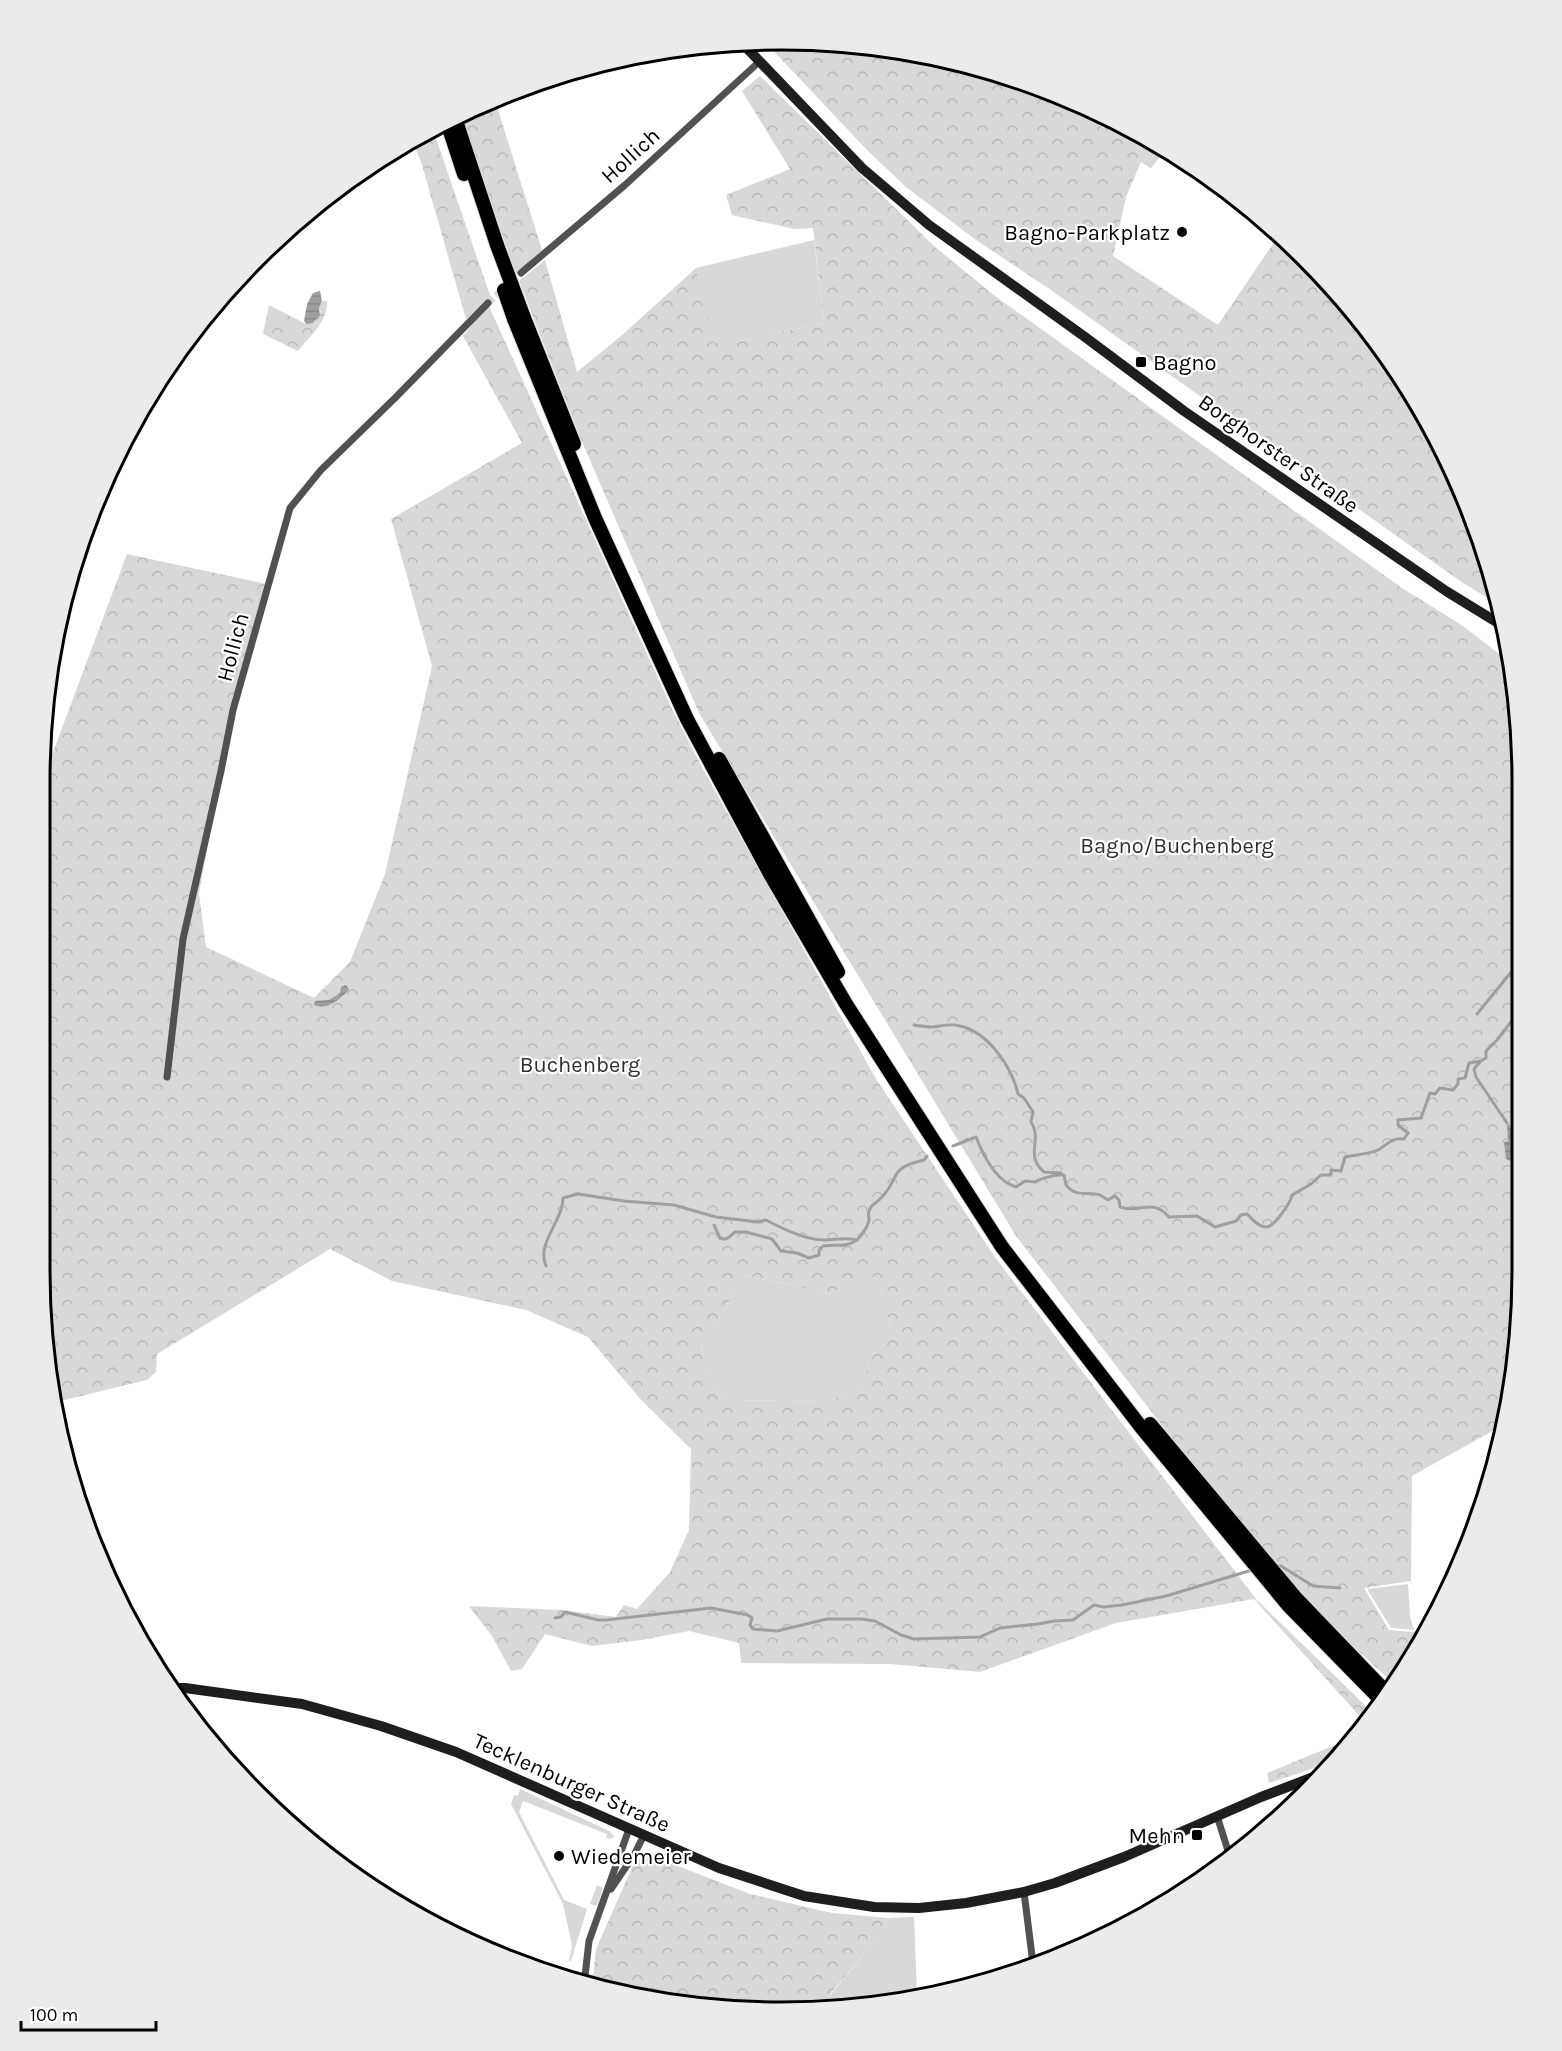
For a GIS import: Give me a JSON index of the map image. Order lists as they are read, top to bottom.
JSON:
{
  "streets": {
    "main road": ["Borghorster Straße", "Tecklenburger Straße"],
    "street": ["Hollich"]
  },
  "crossings": [
    ["Hollich", "Borghorster Straße"]
  ],
  "parks": ["Bagno/Buchenberg", "Buchenberg"],
  "places": {
    "other": ["Bagno-Parkplatz", "Wiedemeier"],
    "transit": ["Bagno", "Mehn"]
  },
  "scale_bar": "100 m"
}
